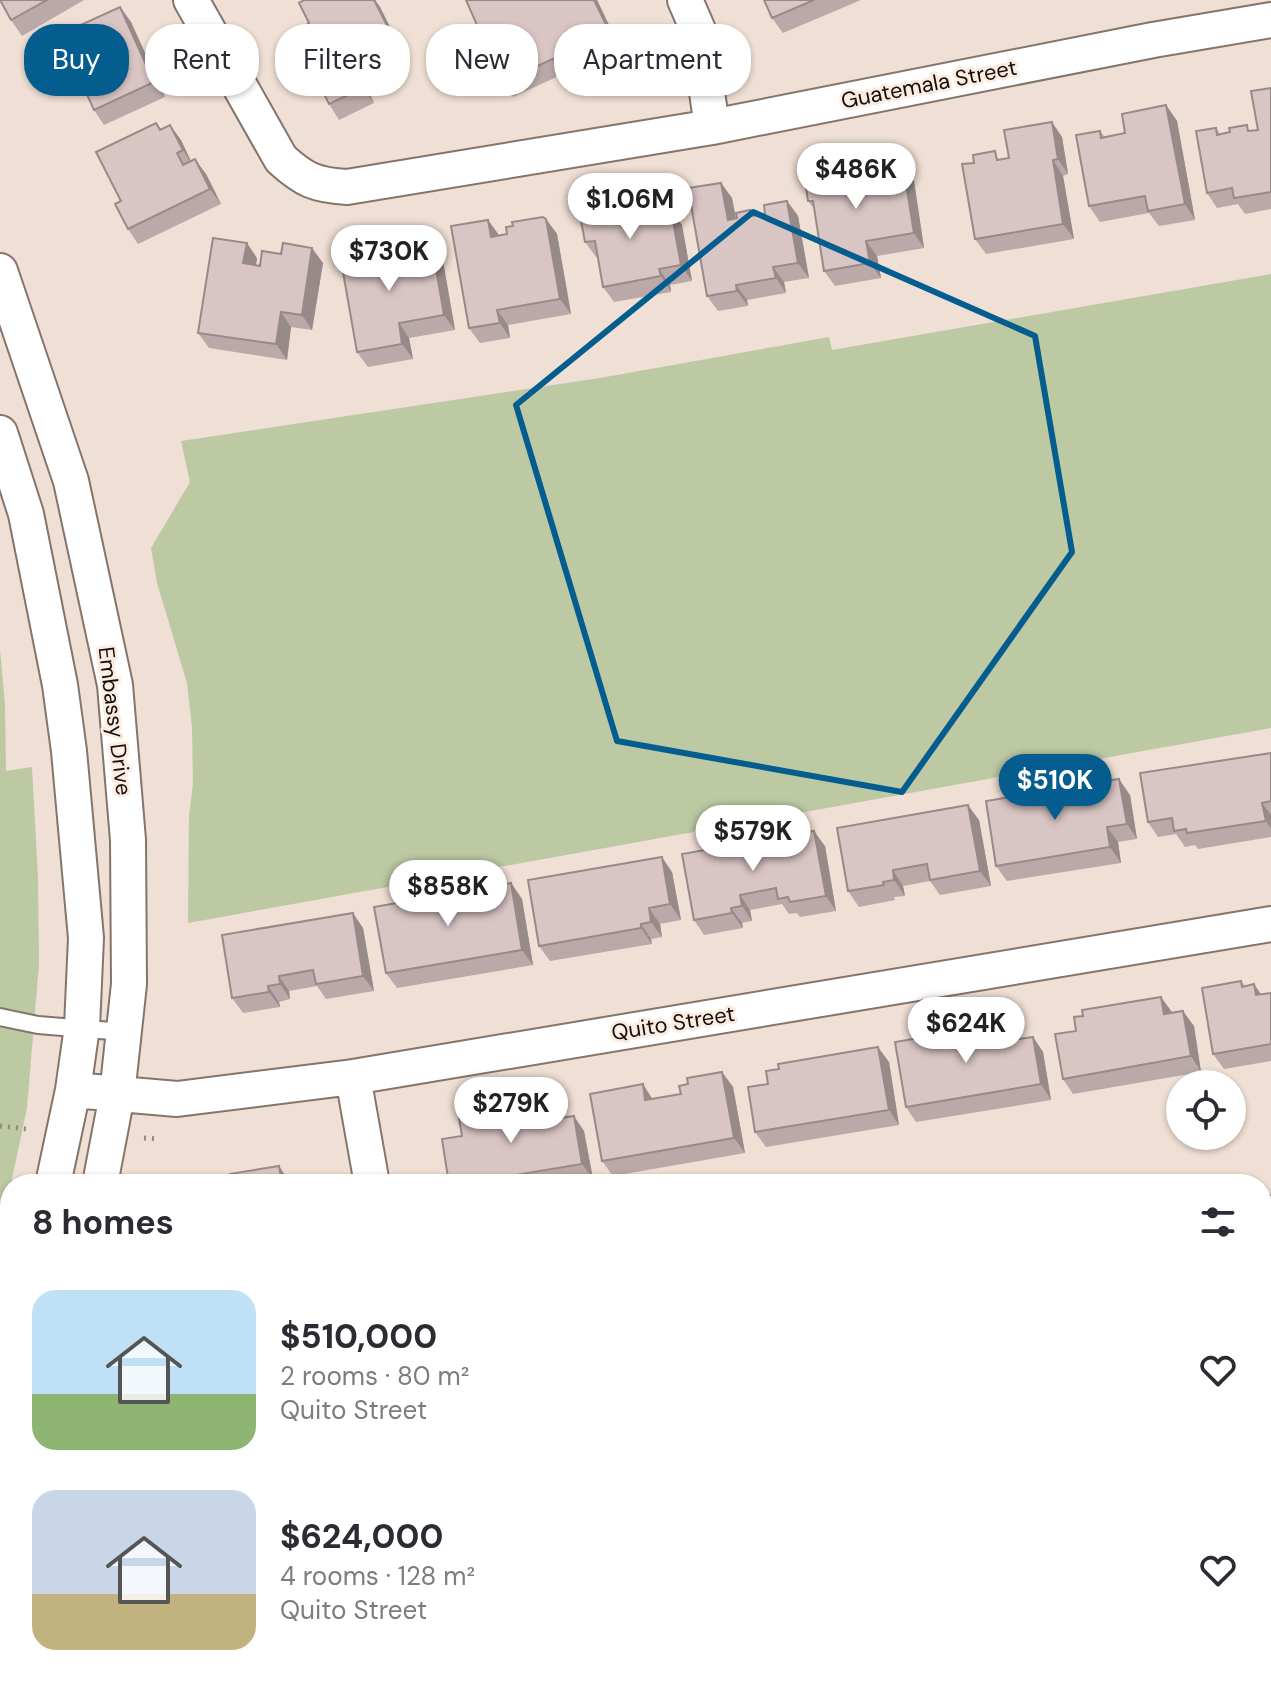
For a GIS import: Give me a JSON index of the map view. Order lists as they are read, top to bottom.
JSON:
{
  "streets": {
    "street": ["Guatemala Street", "Embassy Drive", "Quito Street"]
  },
  "crossings": [
    ["Embassy Drive", "Quito Street"]
  ],
  "page": {
    "chip": [
      "Buy",
      "Rent",
      "Filters",
      "New",
      "Apartment"
    ],
    "price": [
      "$486K",
      "$1.06M",
      "$730K",
      "$510K",
      "$579K",
      "$858K",
      "$624K",
      "$279K"
    ],
    "heading": "8 homes",
    "list": [
      {
        "name": "$510,000",
        "note": "2 rooms · 80 m² · Quito Street"
      },
      {
        "name": "$624,000",
        "note": "4 rooms · 128 m² · Quito Street"
      }
    ]
  }
}
